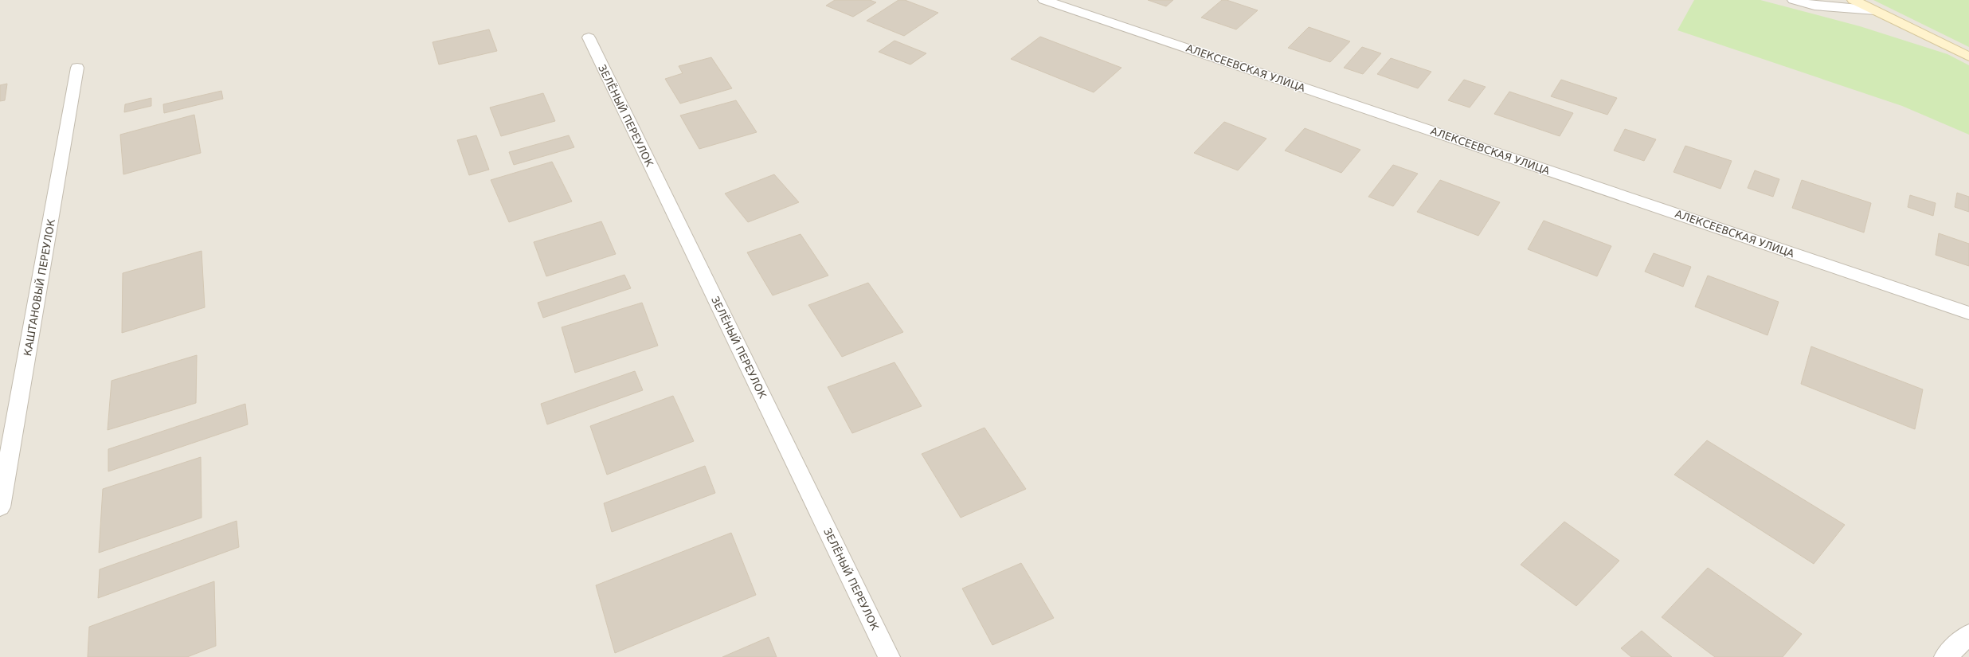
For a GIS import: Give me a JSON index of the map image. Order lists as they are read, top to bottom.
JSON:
{
  "streets": {
    "street": ["АЛЕКСЕЕВСКАЯ УЛИЦА", "ЗЕЛЁНЫЙ ПЕРЕУЛОК", "КАШТАНОВЫЙ ПЕРЕУЛОК"]
  }
}
